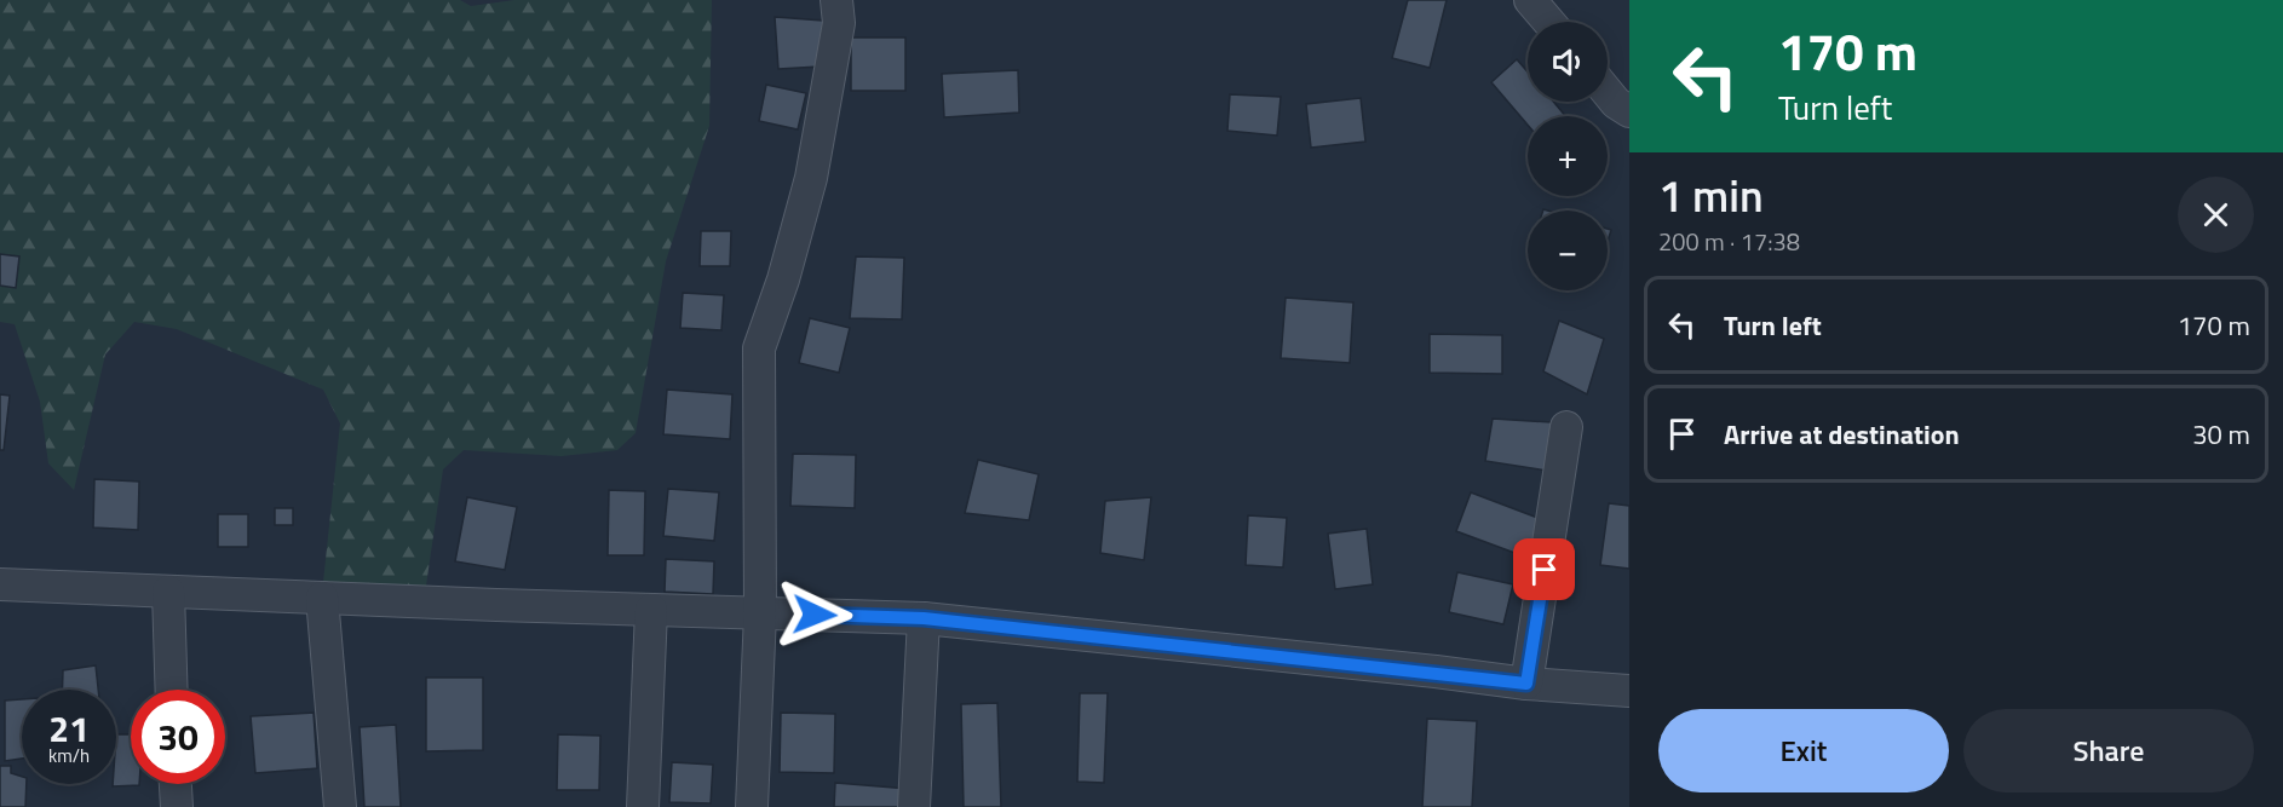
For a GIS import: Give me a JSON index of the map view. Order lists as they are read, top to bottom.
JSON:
{
  "page": {
    "turn": ["170 m", "Turn left"],
    "map_buttons": ["+", "−"],
    "heading": ["1 min", "200 m · 17:38"],
    "list": [
      {
        "name": "Turn left",
        "value": "170 m"
      },
      {
        "name": "Arrive at destination",
        "value": "30 m"
      }
    ],
    "speed": "21 km/h",
    "limit": "30",
    "buttons": ["Exit", "Share"]
  }
}
